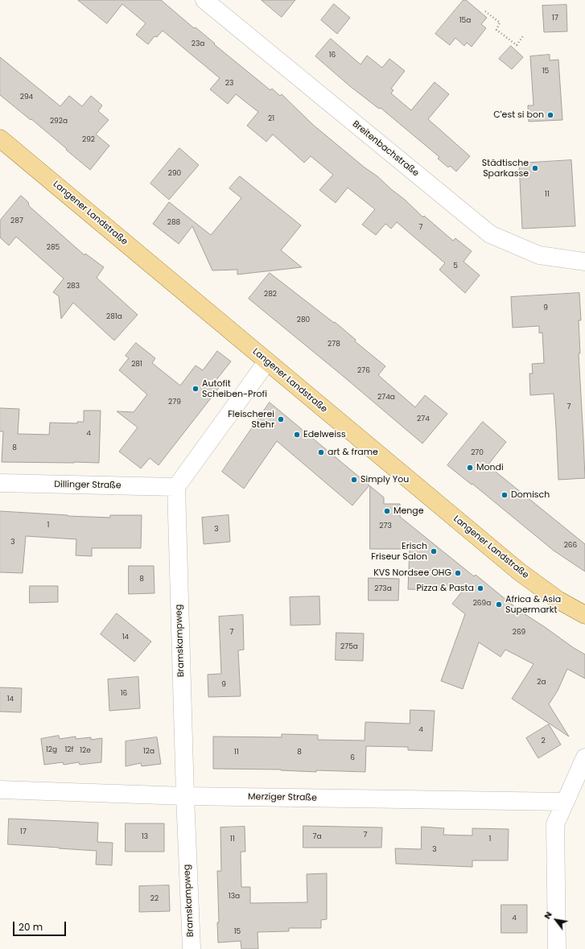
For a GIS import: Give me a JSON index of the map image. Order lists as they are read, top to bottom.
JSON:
{
  "streets": {
    "main road": ["Langener Landstraße"],
    "street": [
      "Breitenbachstraße",
      "Dillinger Straße",
      "Bramskampweg",
      "Merziger Straße"
    ]
  },
  "crossings": [
    ["Dillinger Straße", "Bramskampweg"],
    ["Bramskampweg", "Merziger Straße"]
  ],
  "places": [
    "C'est si bon",
    "Städtische Sparkasse",
    "Autofit Scheiben-Profi",
    "Fleischerei Stehr",
    "Edelweiss",
    "art & frame",
    "Mondi",
    "Simply You",
    "Domisch",
    "Menge",
    "Erisch Friseur Salon",
    "KVS Nordsee OHG",
    "Pizza & Pasta",
    "Africa & Asia Supermarkt"
  ],
  "house_numbers": [
    "17",
    "15a",
    "23a",
    "16",
    "15",
    "23",
    "294",
    "21",
    "292a",
    "292",
    "290",
    "11",
    "287",
    "288",
    "7",
    "285",
    "5",
    "283",
    "282",
    "9",
    "281a",
    "280",
    "278",
    "281",
    "276",
    "274a",
    "279",
    "7",
    "274",
    "4",
    "8",
    "270",
    "1",
    "273",
    "3",
    "3",
    "266",
    "8",
    "273a",
    "269a",
    "7",
    "269",
    "14",
    "275a",
    "2a",
    "9",
    "16",
    "14",
    "4",
    "2",
    "12g",
    "12f",
    "12e",
    "12a",
    "11",
    "8",
    "6",
    "17",
    "7",
    "13",
    "7a",
    "11",
    "1",
    "3",
    "13a",
    "22",
    "4",
    "15"
  ],
  "scale_bar": "20 m",
  "north": "top left"
}
